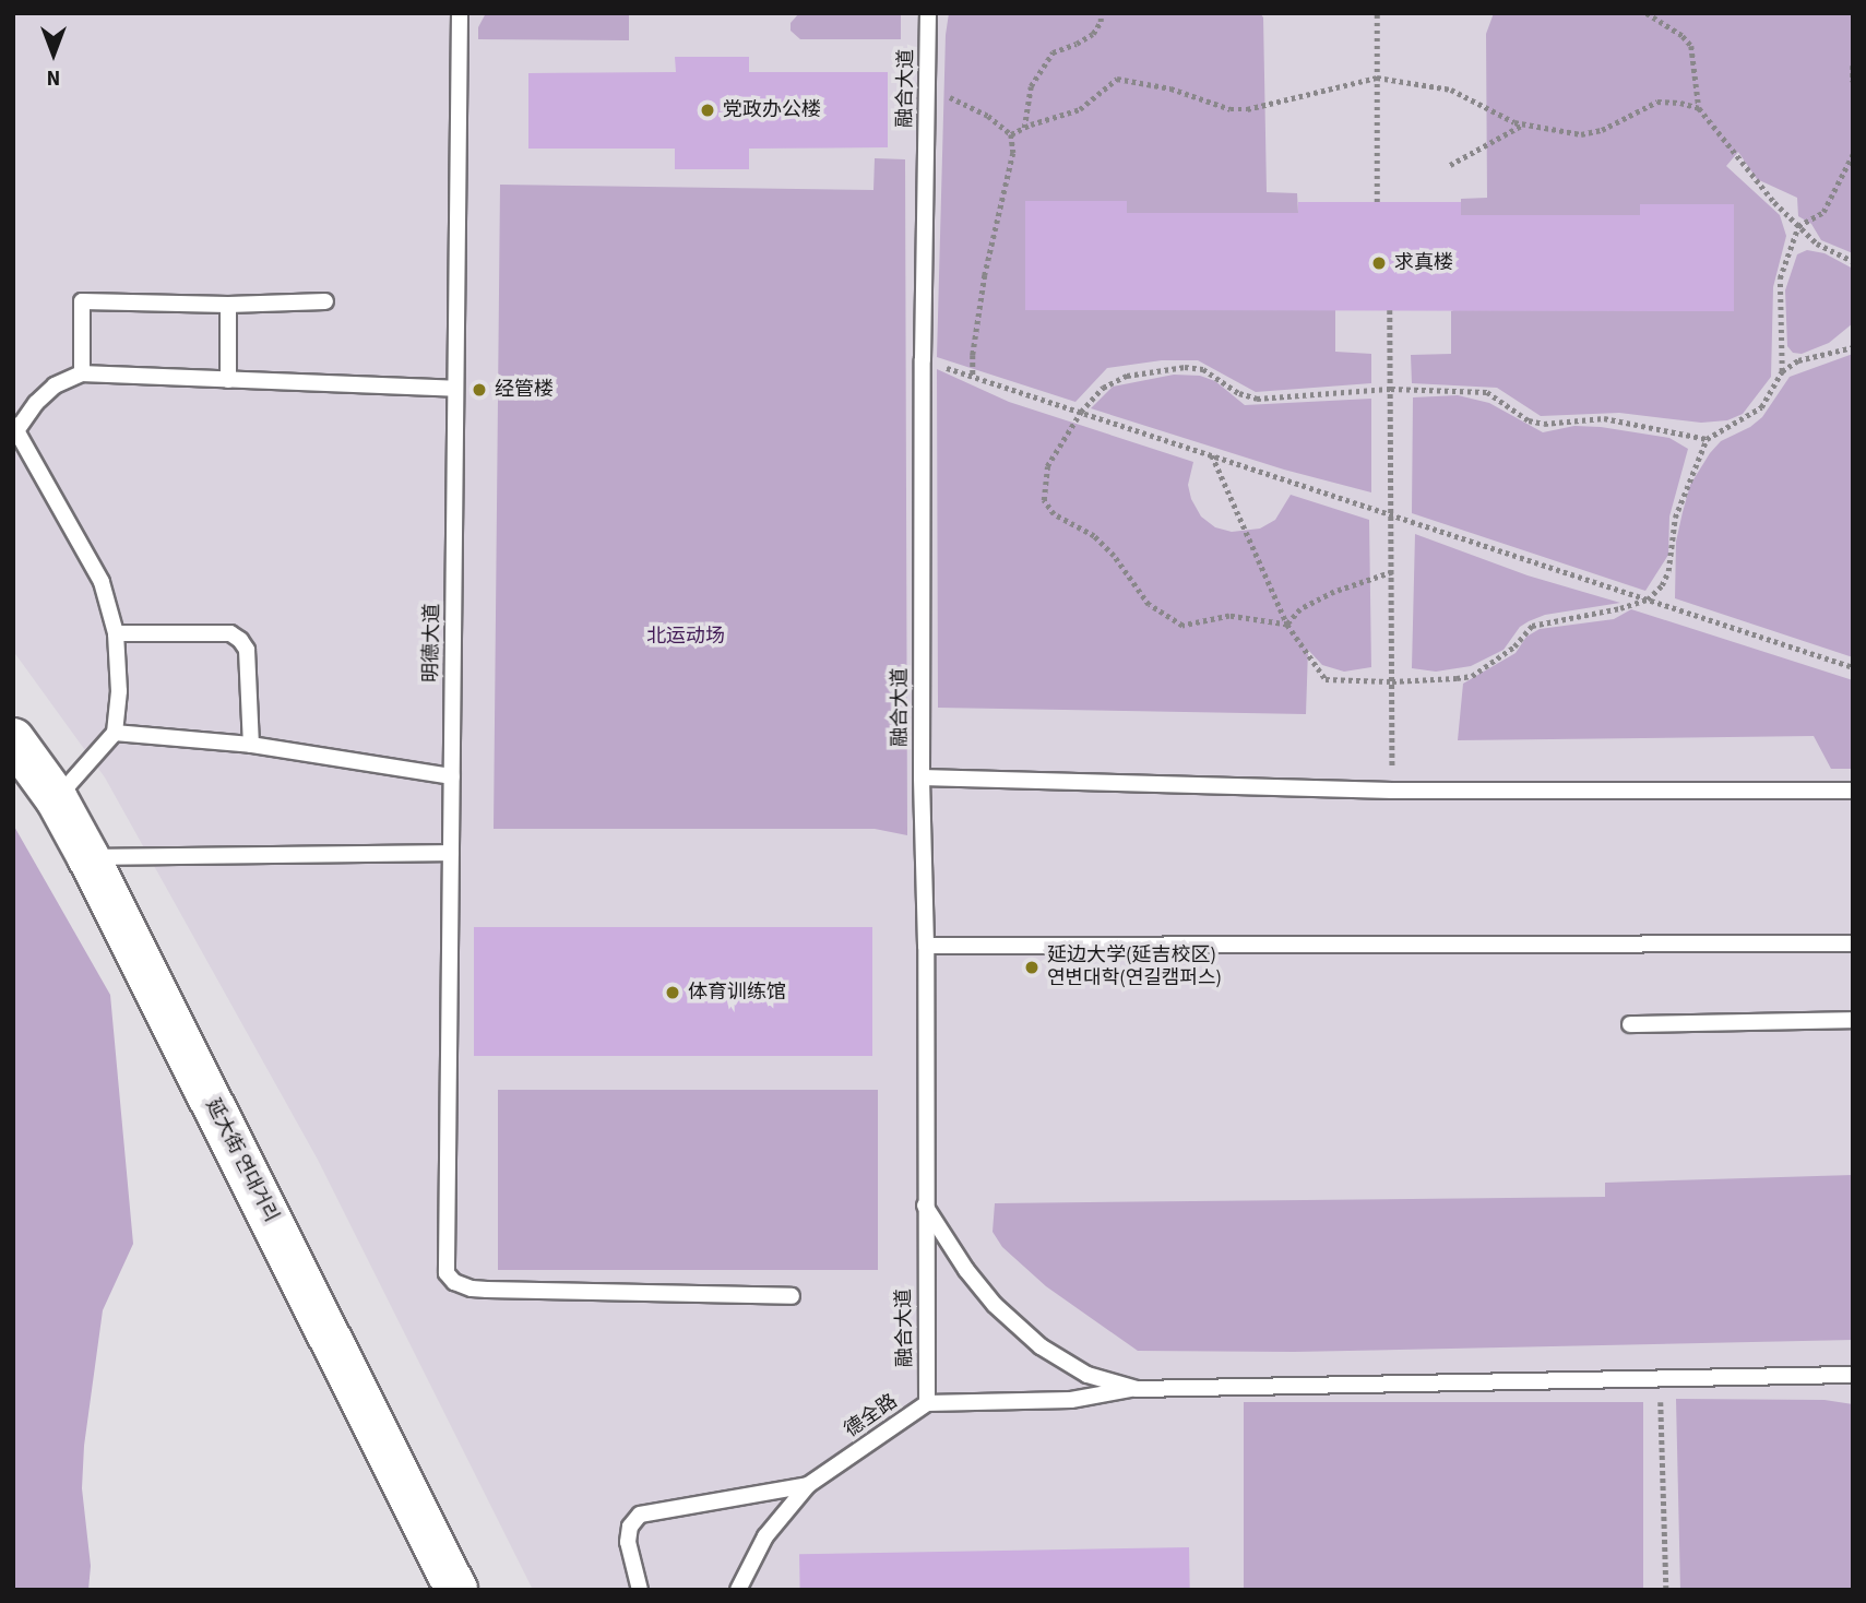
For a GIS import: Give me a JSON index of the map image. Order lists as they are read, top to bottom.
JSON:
{
  "streets": {
    "main road": ["延大街 연대거리"],
    "lane": ["融合大道", "明德大道", "德全路"]
  },
  "crossings": [
    ["融合大道", "德全路"]
  ],
  "parks": ["北运动场"],
  "places": [
    "党政办公楼",
    "求真楼",
    "经管楼",
    "延边大学(延吉校区) 연변대학(연길캠퍼스)",
    "体育训练馆"
  ],
  "north": "bottom"
}
